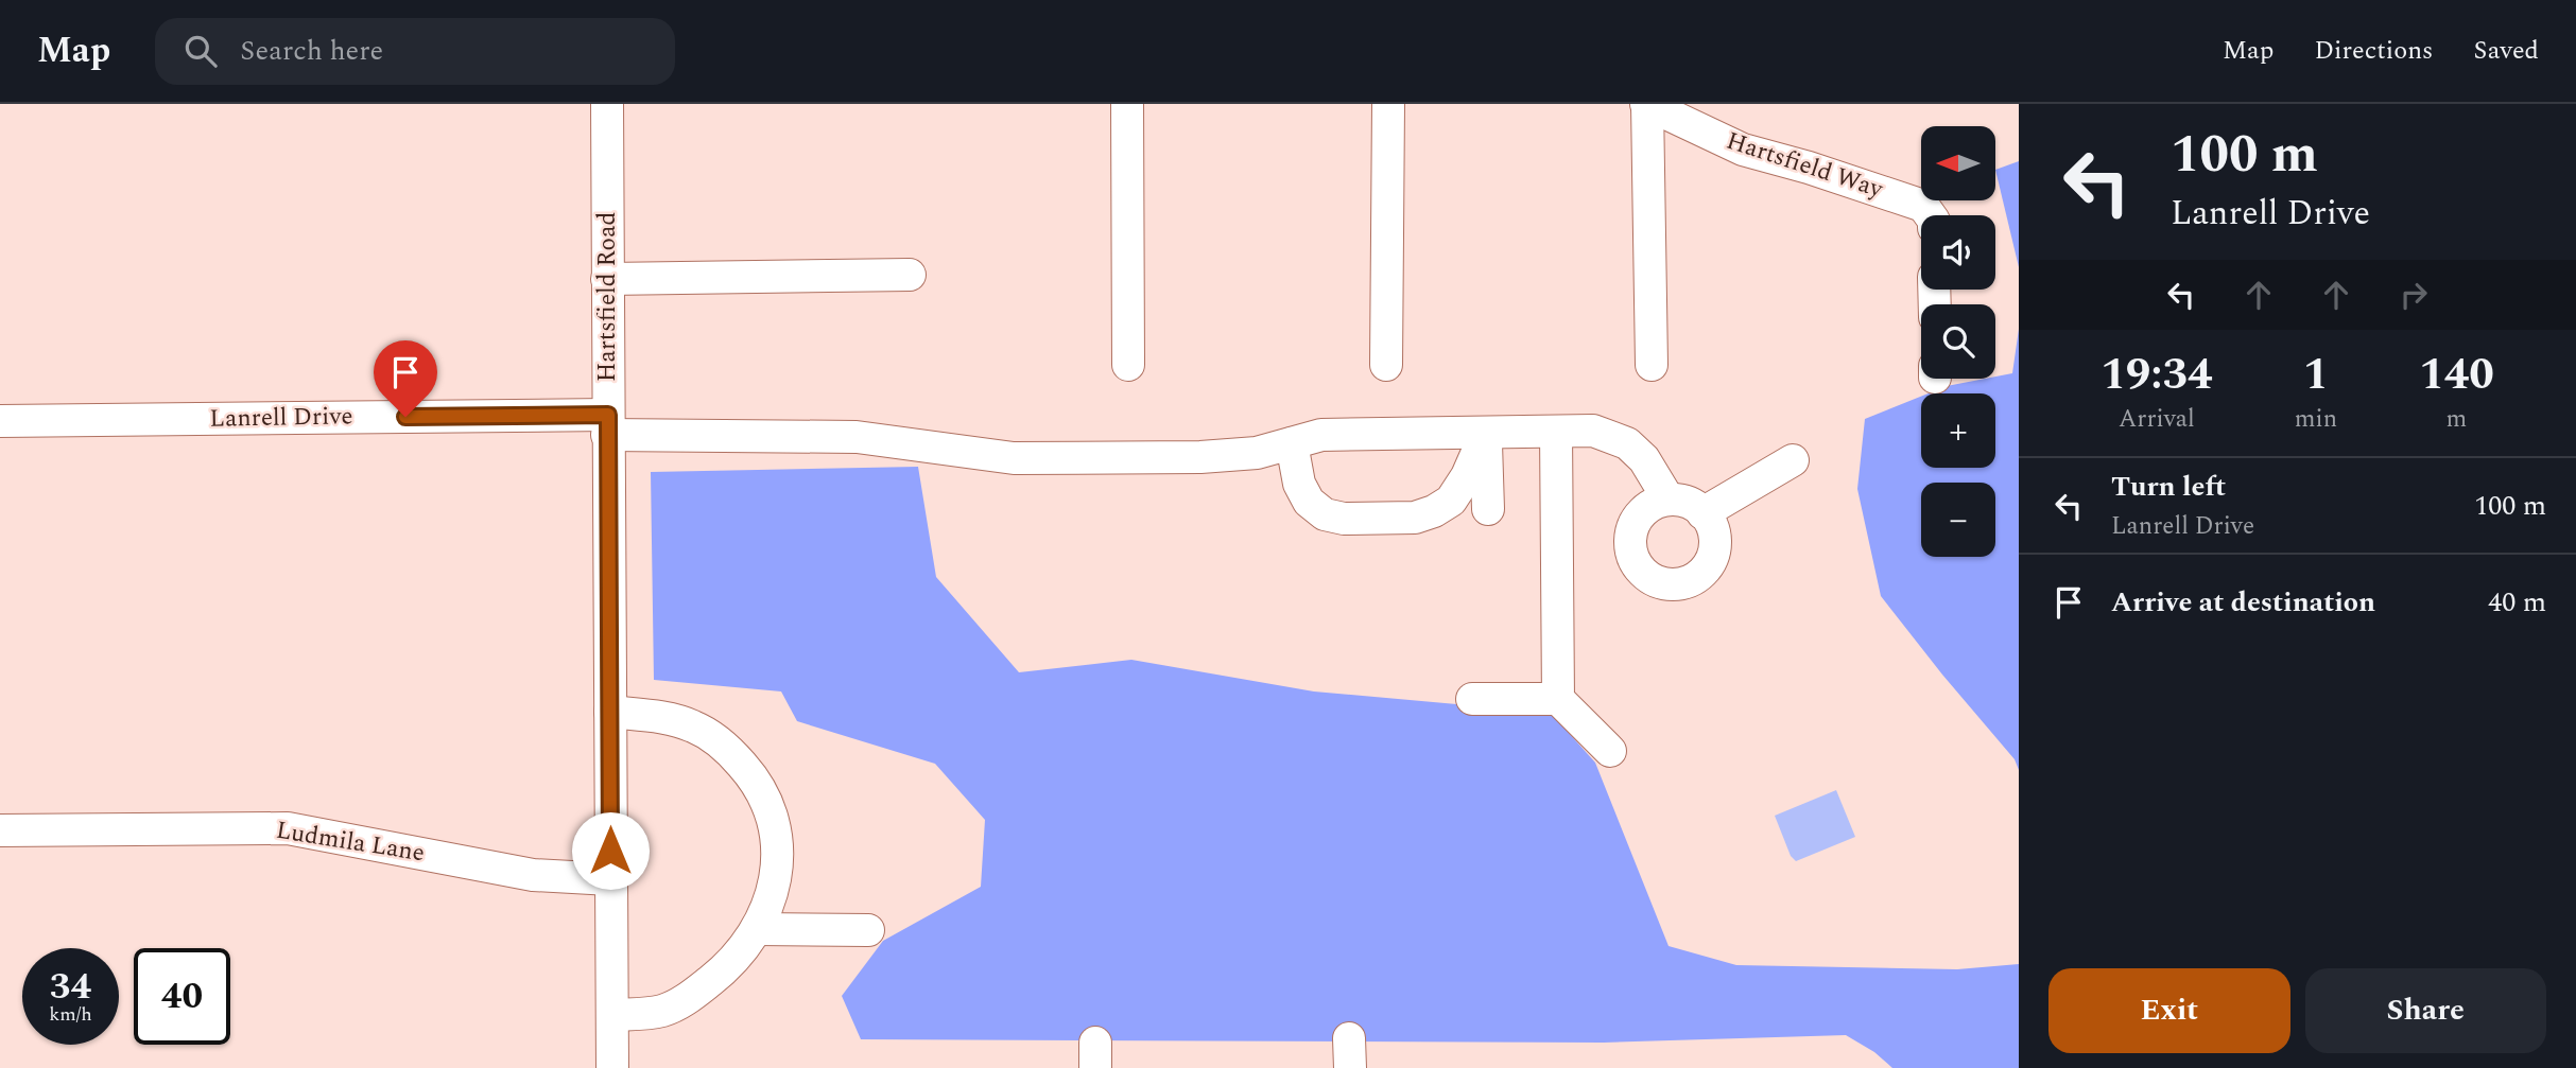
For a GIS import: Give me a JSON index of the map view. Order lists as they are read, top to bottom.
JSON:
{
  "streets": {
    "street": [
      "Hartsfield Way",
      "Hartsfield Road",
      "Lanrell Drive",
      "Ludmila Lane"
    ]
  },
  "crossings": [
    ["Hartsfield Road", "Lanrell Drive"],
    ["Hartsfield Road", "Ludmila Lane"]
  ],
  "north": "left",
  "page": {
    "header": "Map",
    "search": "Search here",
    "nav": ["Map", "Directions", "Saved"],
    "turn": ["100 m", "Lanrell Drive"],
    "map_buttons": ["+", "−"],
    "eta": [
      "19:34",
      "Arrival",
      "1",
      "min",
      "140",
      "m"
    ],
    "list": [
      {
        "name": "Turn left",
        "note": "Lanrell Drive",
        "value": "100 m"
      },
      {
        "name": "Arrive at destination",
        "value": "40 m"
      }
    ],
    "speed": "34 km/h",
    "limit": "40",
    "buttons": ["Exit", "Share"]
  }
}
